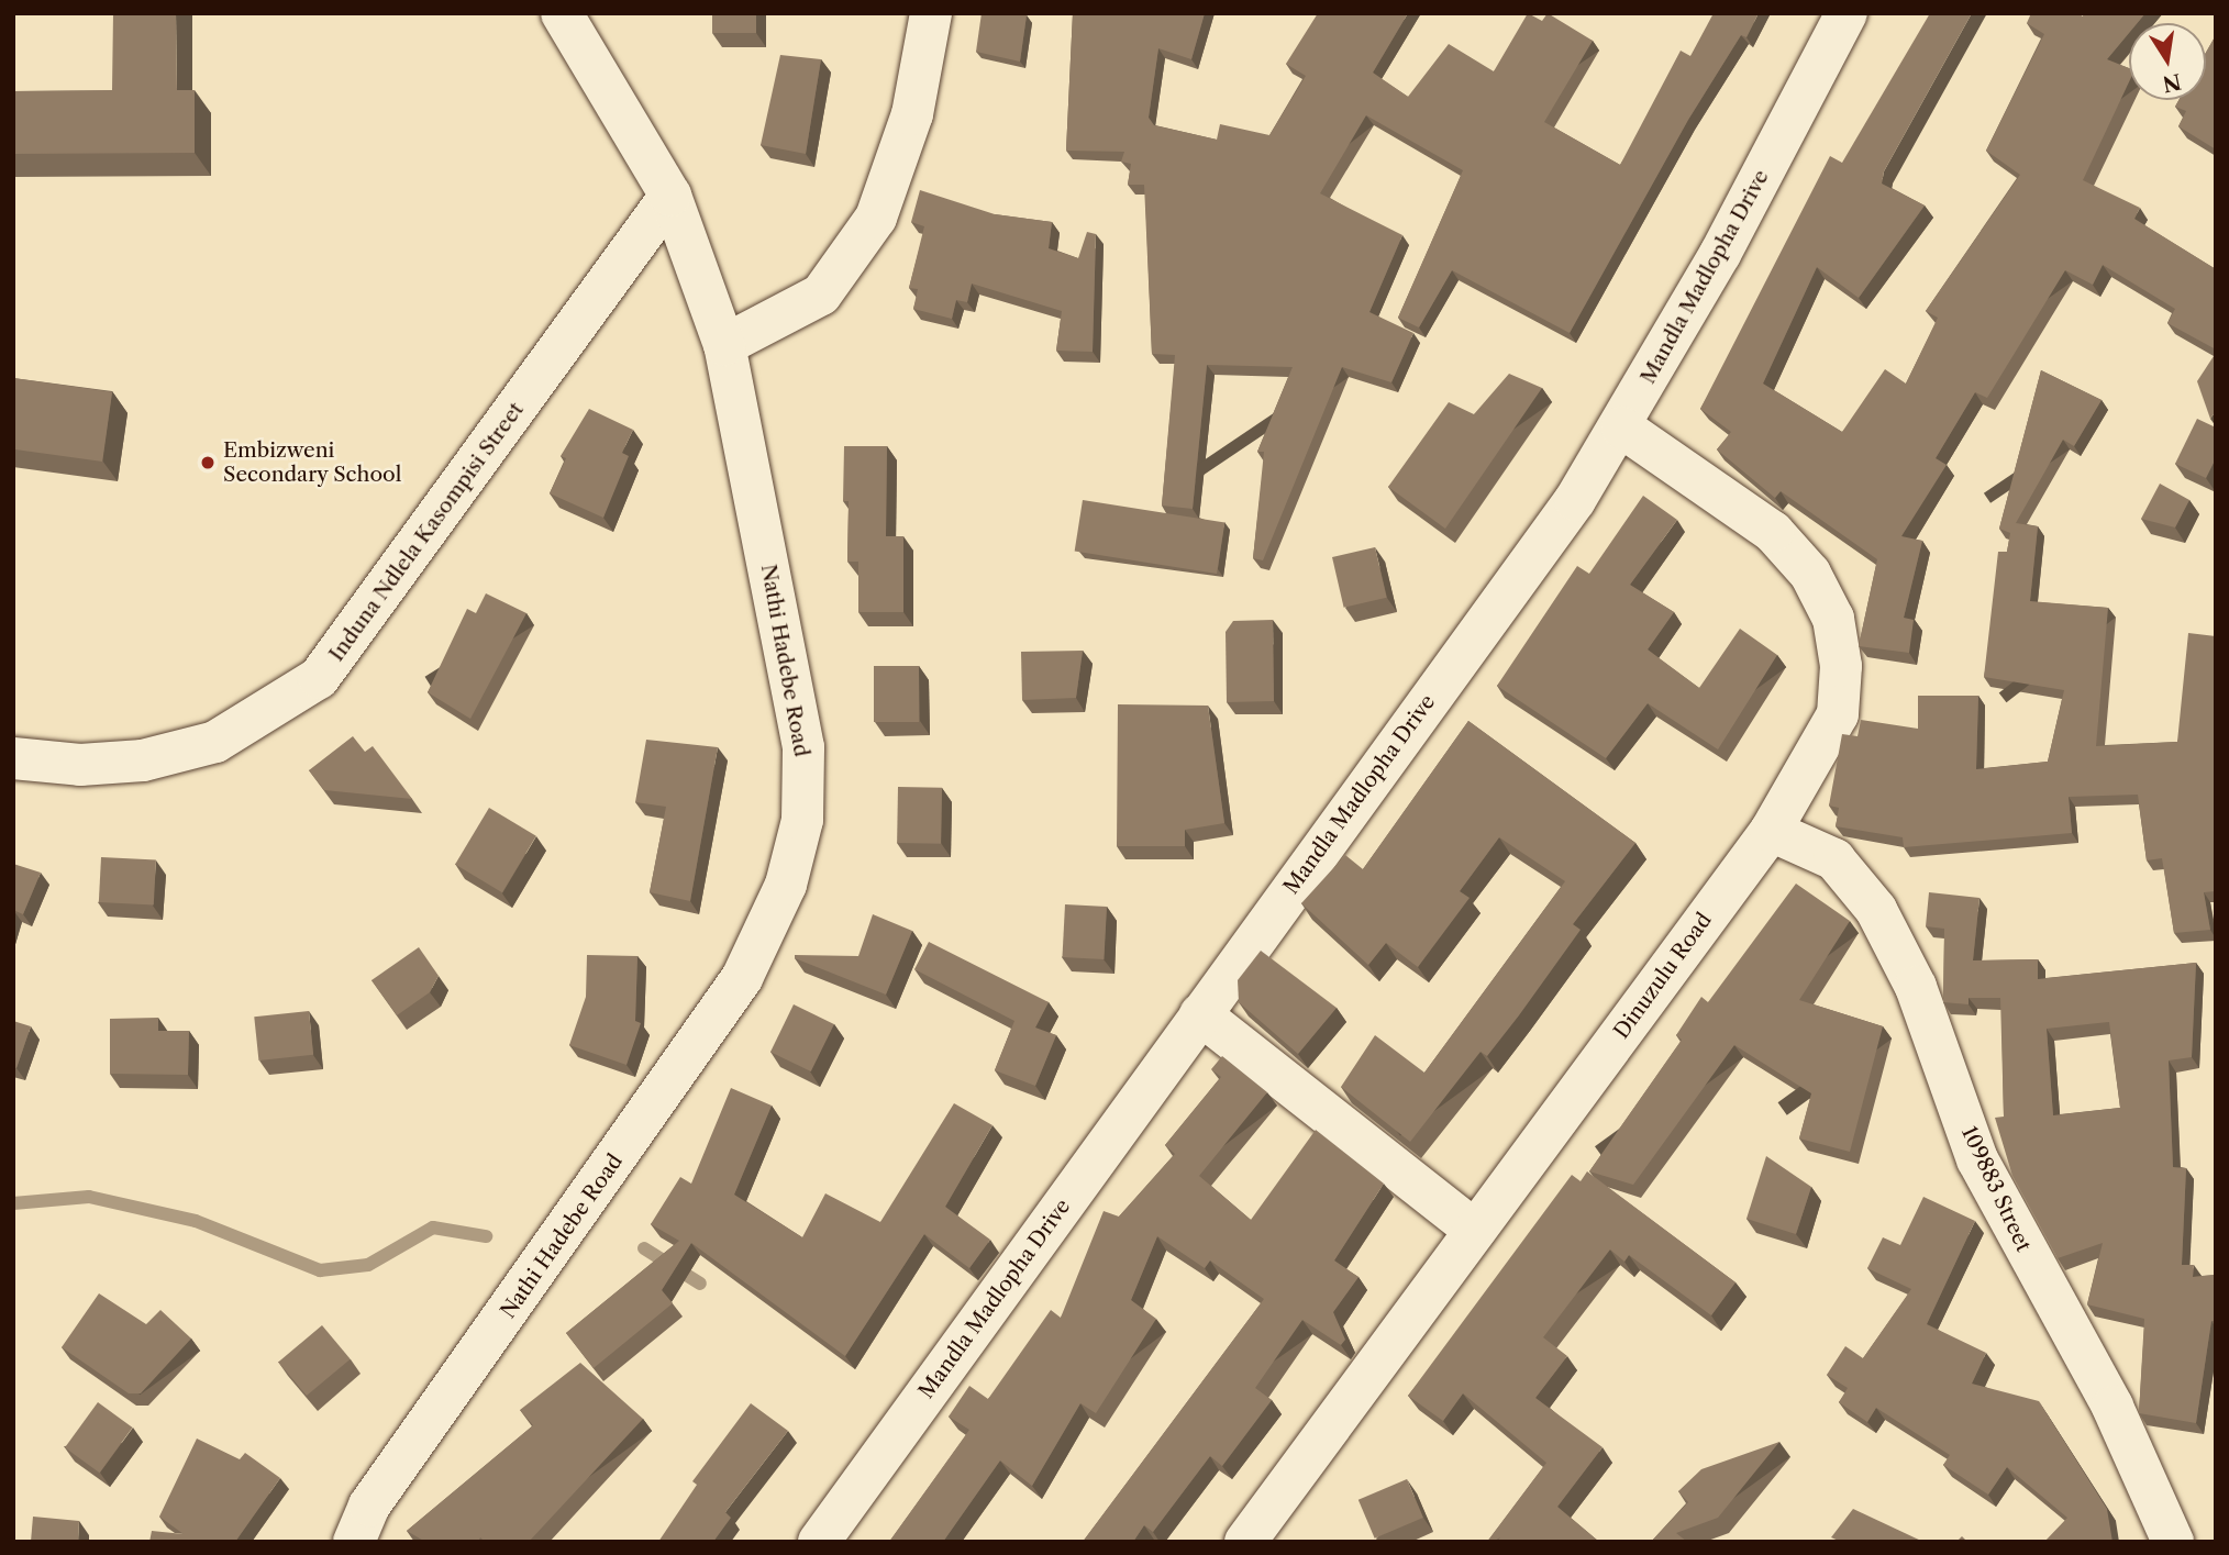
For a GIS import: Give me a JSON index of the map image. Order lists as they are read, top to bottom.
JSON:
{
  "streets": {
    "street": [
      "Mandla Madlopha Drive",
      "Induna Ndlela Kasompisi Street",
      "Nathi Hadebe Road",
      "Dinuzulu Road",
      "109883 Street"
    ]
  },
  "crossings": [
    ["Mandla Madlopha Drive", "Dinuzulu Road"],
    ["Induna Ndlela Kasompisi Street", "Nathi Hadebe Road"],
    ["Dinuzulu Road", "109883 Street"]
  ],
  "places": ["Embizweni Secondary School"],
  "north": "bottom"
}
